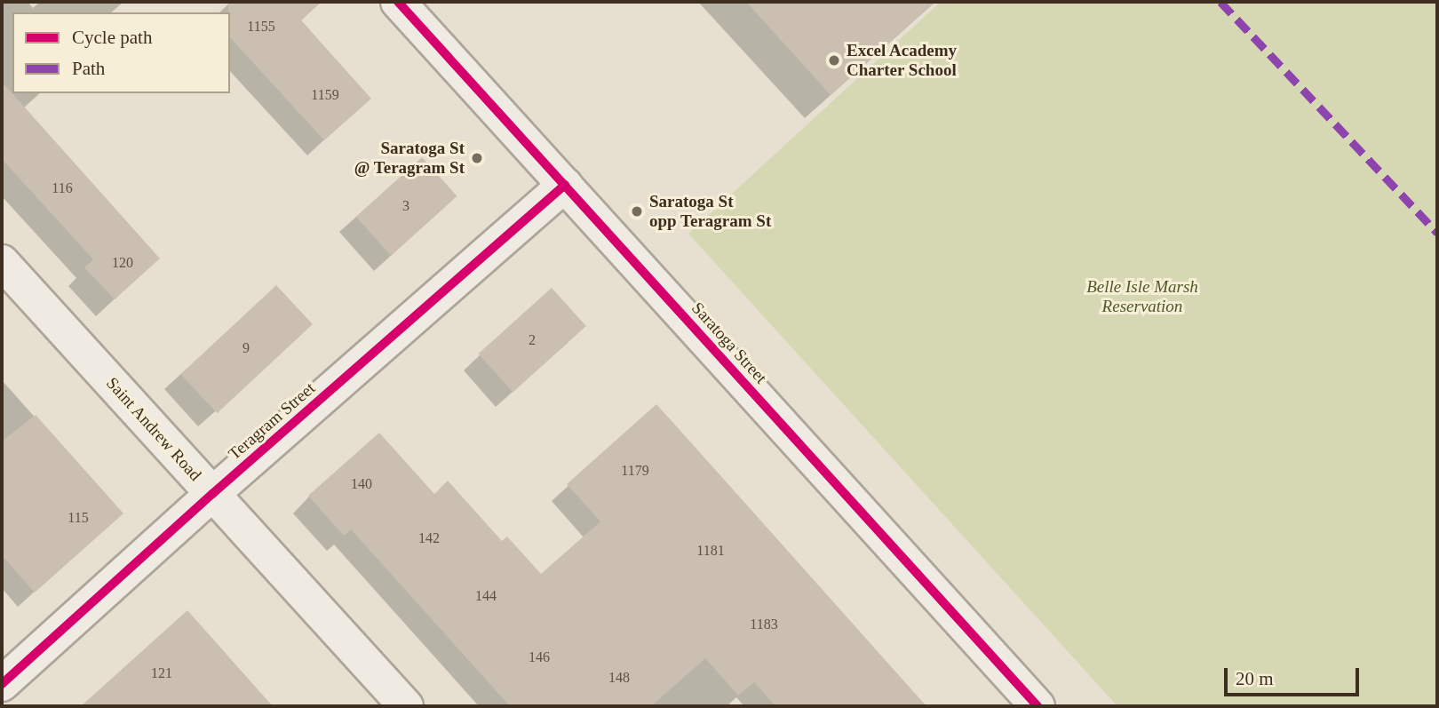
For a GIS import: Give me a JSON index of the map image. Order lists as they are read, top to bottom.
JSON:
{
  "streets": {
    "street": ["Saratoga Street", "Teragram Street", "Saint Andrew Road"]
  },
  "crossings": [
    ["Saratoga Street", "Teragram Street"],
    ["Teragram Street", "Saint Andrew Road"]
  ],
  "parks": ["Belle Isle Marsh Reservation"],
  "places": ["Excel Academy Charter School", "Saratoga St @ Teragram St", "Saratoga St opp Teragram St"],
  "house_numbers": [
    "1155",
    "1159",
    "116",
    "3",
    "120",
    "2",
    "9",
    "1179",
    "140",
    "115",
    "142",
    "1181",
    "144",
    "1183",
    "146",
    "121",
    "148"
  ],
  "legend": ["Cycle path", "Path"],
  "scale_bar": "20 m"
}
